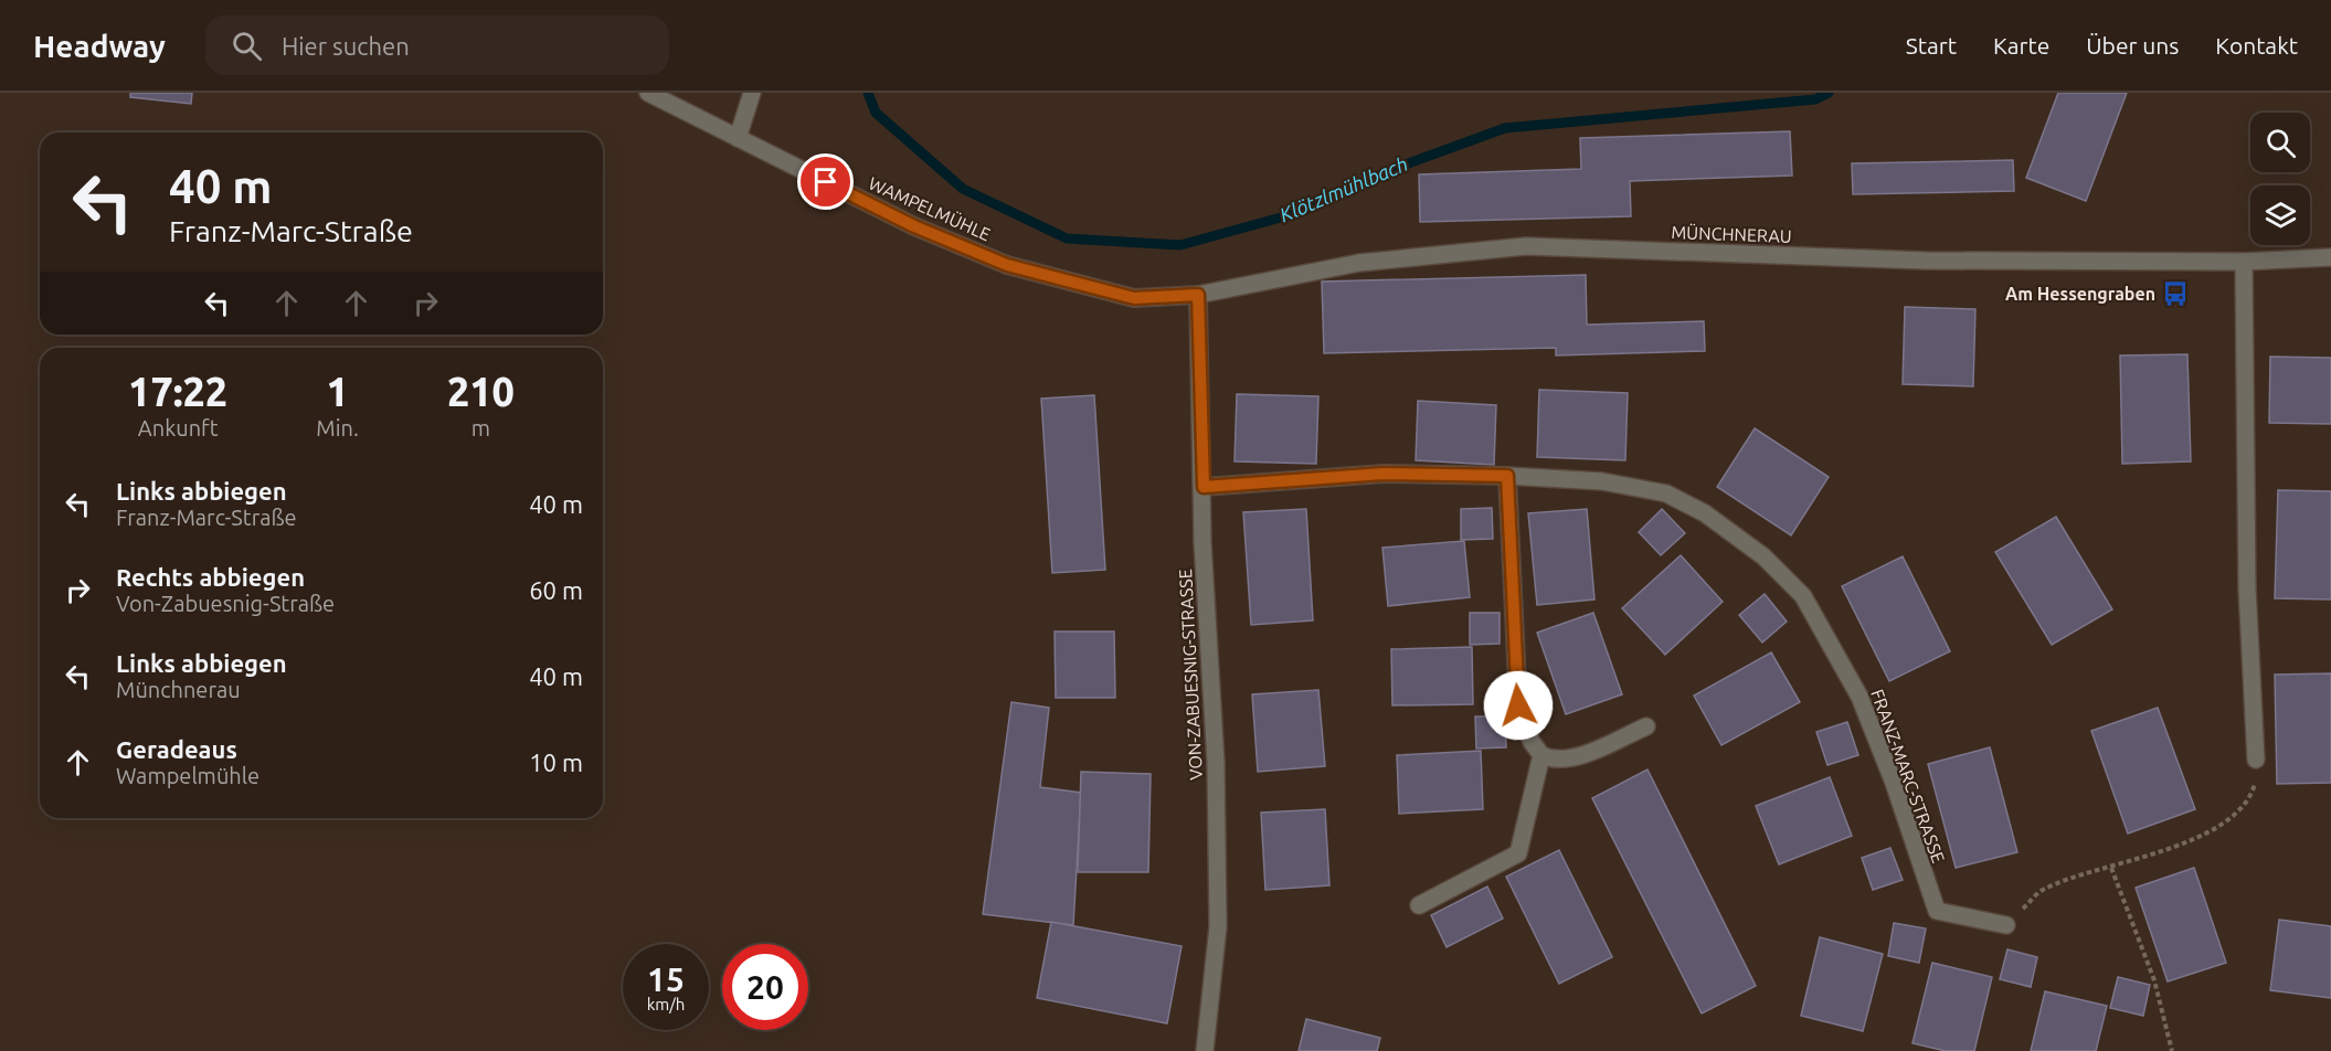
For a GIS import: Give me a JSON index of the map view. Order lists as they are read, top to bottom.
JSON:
{
  "streets": {
    "street": [
      "WAMPELMÜHLE",
      "MÜNCHNERAU",
      "VON-ZABUESNIG-STRASSE",
      "FRANZ-MARC-STRASSE"
    ]
  },
  "crossings": [
    ["WAMPELMÜHLE", "MÜNCHNERAU"],
    ["MÜNCHNERAU", "VON-ZABUESNIG-STRASSE"],
    ["VON-ZABUESNIG-STRASSE", "FRANZ-MARC-STRASSE"]
  ],
  "water": ["Klötzlmühlbach"],
  "places": {
    "bus stop": ["Am Hessengraben"]
  },
  "page": {
    "header": "Headway",
    "search": "Hier suchen",
    "nav": [
      "Start",
      "Karte",
      "Über uns",
      "Kontakt"
    ],
    "turn": ["40 m", "Franz-Marc-Straße"],
    "eta": [
      "17:22",
      "Ankunft",
      "1",
      "Min.",
      "210",
      "m"
    ],
    "list": [
      {
        "name": "Links abbiegen",
        "note": "Franz-Marc-Straße",
        "value": "40 m"
      },
      {
        "name": "Rechts abbiegen",
        "note": "Von-Zabuesnig-Straße",
        "value": "60 m"
      },
      {
        "name": "Links abbiegen",
        "note": "Münchnerau",
        "value": "40 m"
      },
      {
        "name": "Geradeaus",
        "note": "Wampelmühle",
        "value": "10 m"
      }
    ],
    "speed": "15 km/h",
    "limit": "20"
  }
}
